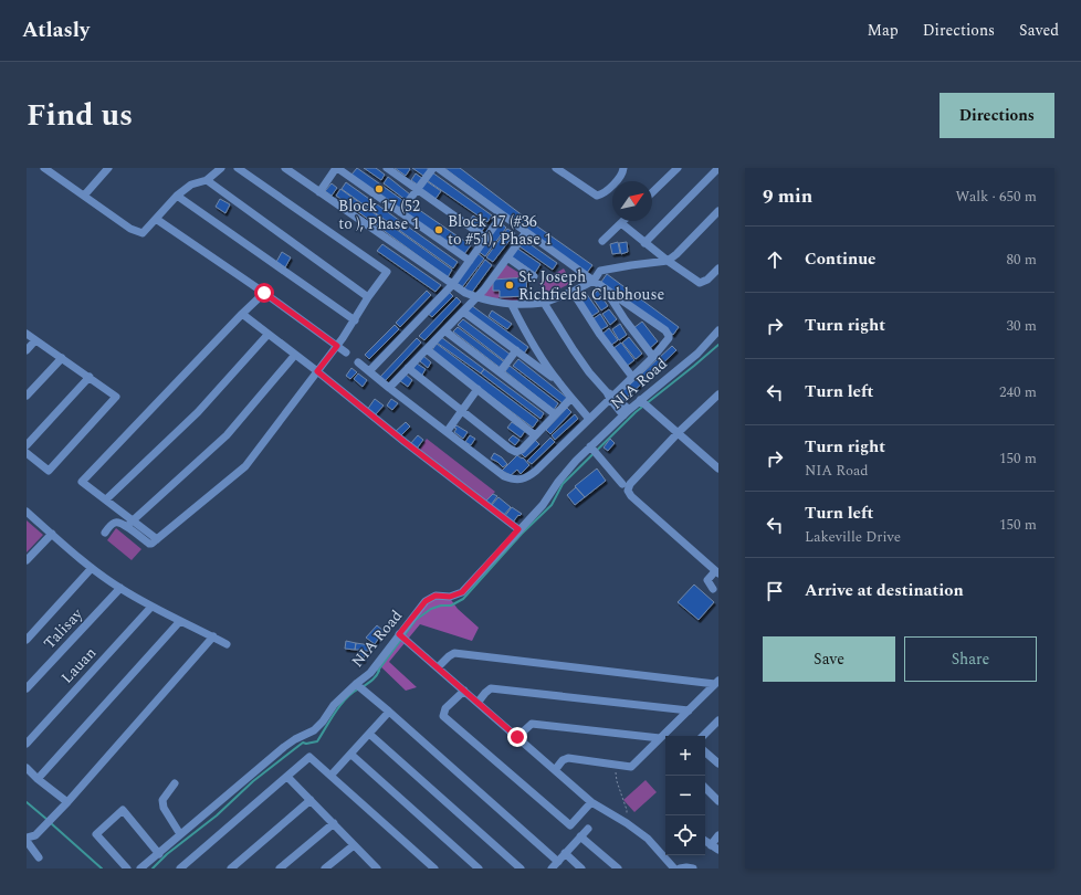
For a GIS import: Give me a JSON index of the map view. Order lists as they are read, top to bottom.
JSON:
{
  "streets": {
    "street": ["NIA Road", "Talisay", "Lauan"]
  },
  "places": ["Block 17 (52 to ), Phase 1", "Block 17 (#36 to #51), Phase 1", "St. Joseph Richfields Clubhouse"],
  "north": "top right",
  "page": {
    "header": "Atlasly",
    "nav": ["Map", "Directions", "Saved"],
    "title": "Find us",
    "buttons": [
      "Directions",
      ["Save", "Share"]
    ],
    "heading": ["9 min", "Walk · 650 m"],
    "list": [
      ["Continue", "80 m"],
      ["Turn right", "30 m"],
      ["Turn left", "240 m"],
      ["Turn right", "NIA Road", "150 m"],
      ["Turn left", "Lakeville Drive", "150 m"],
      "Arrive at destination"
    ],
    "map_buttons": ["+", "−"]
  }
}
